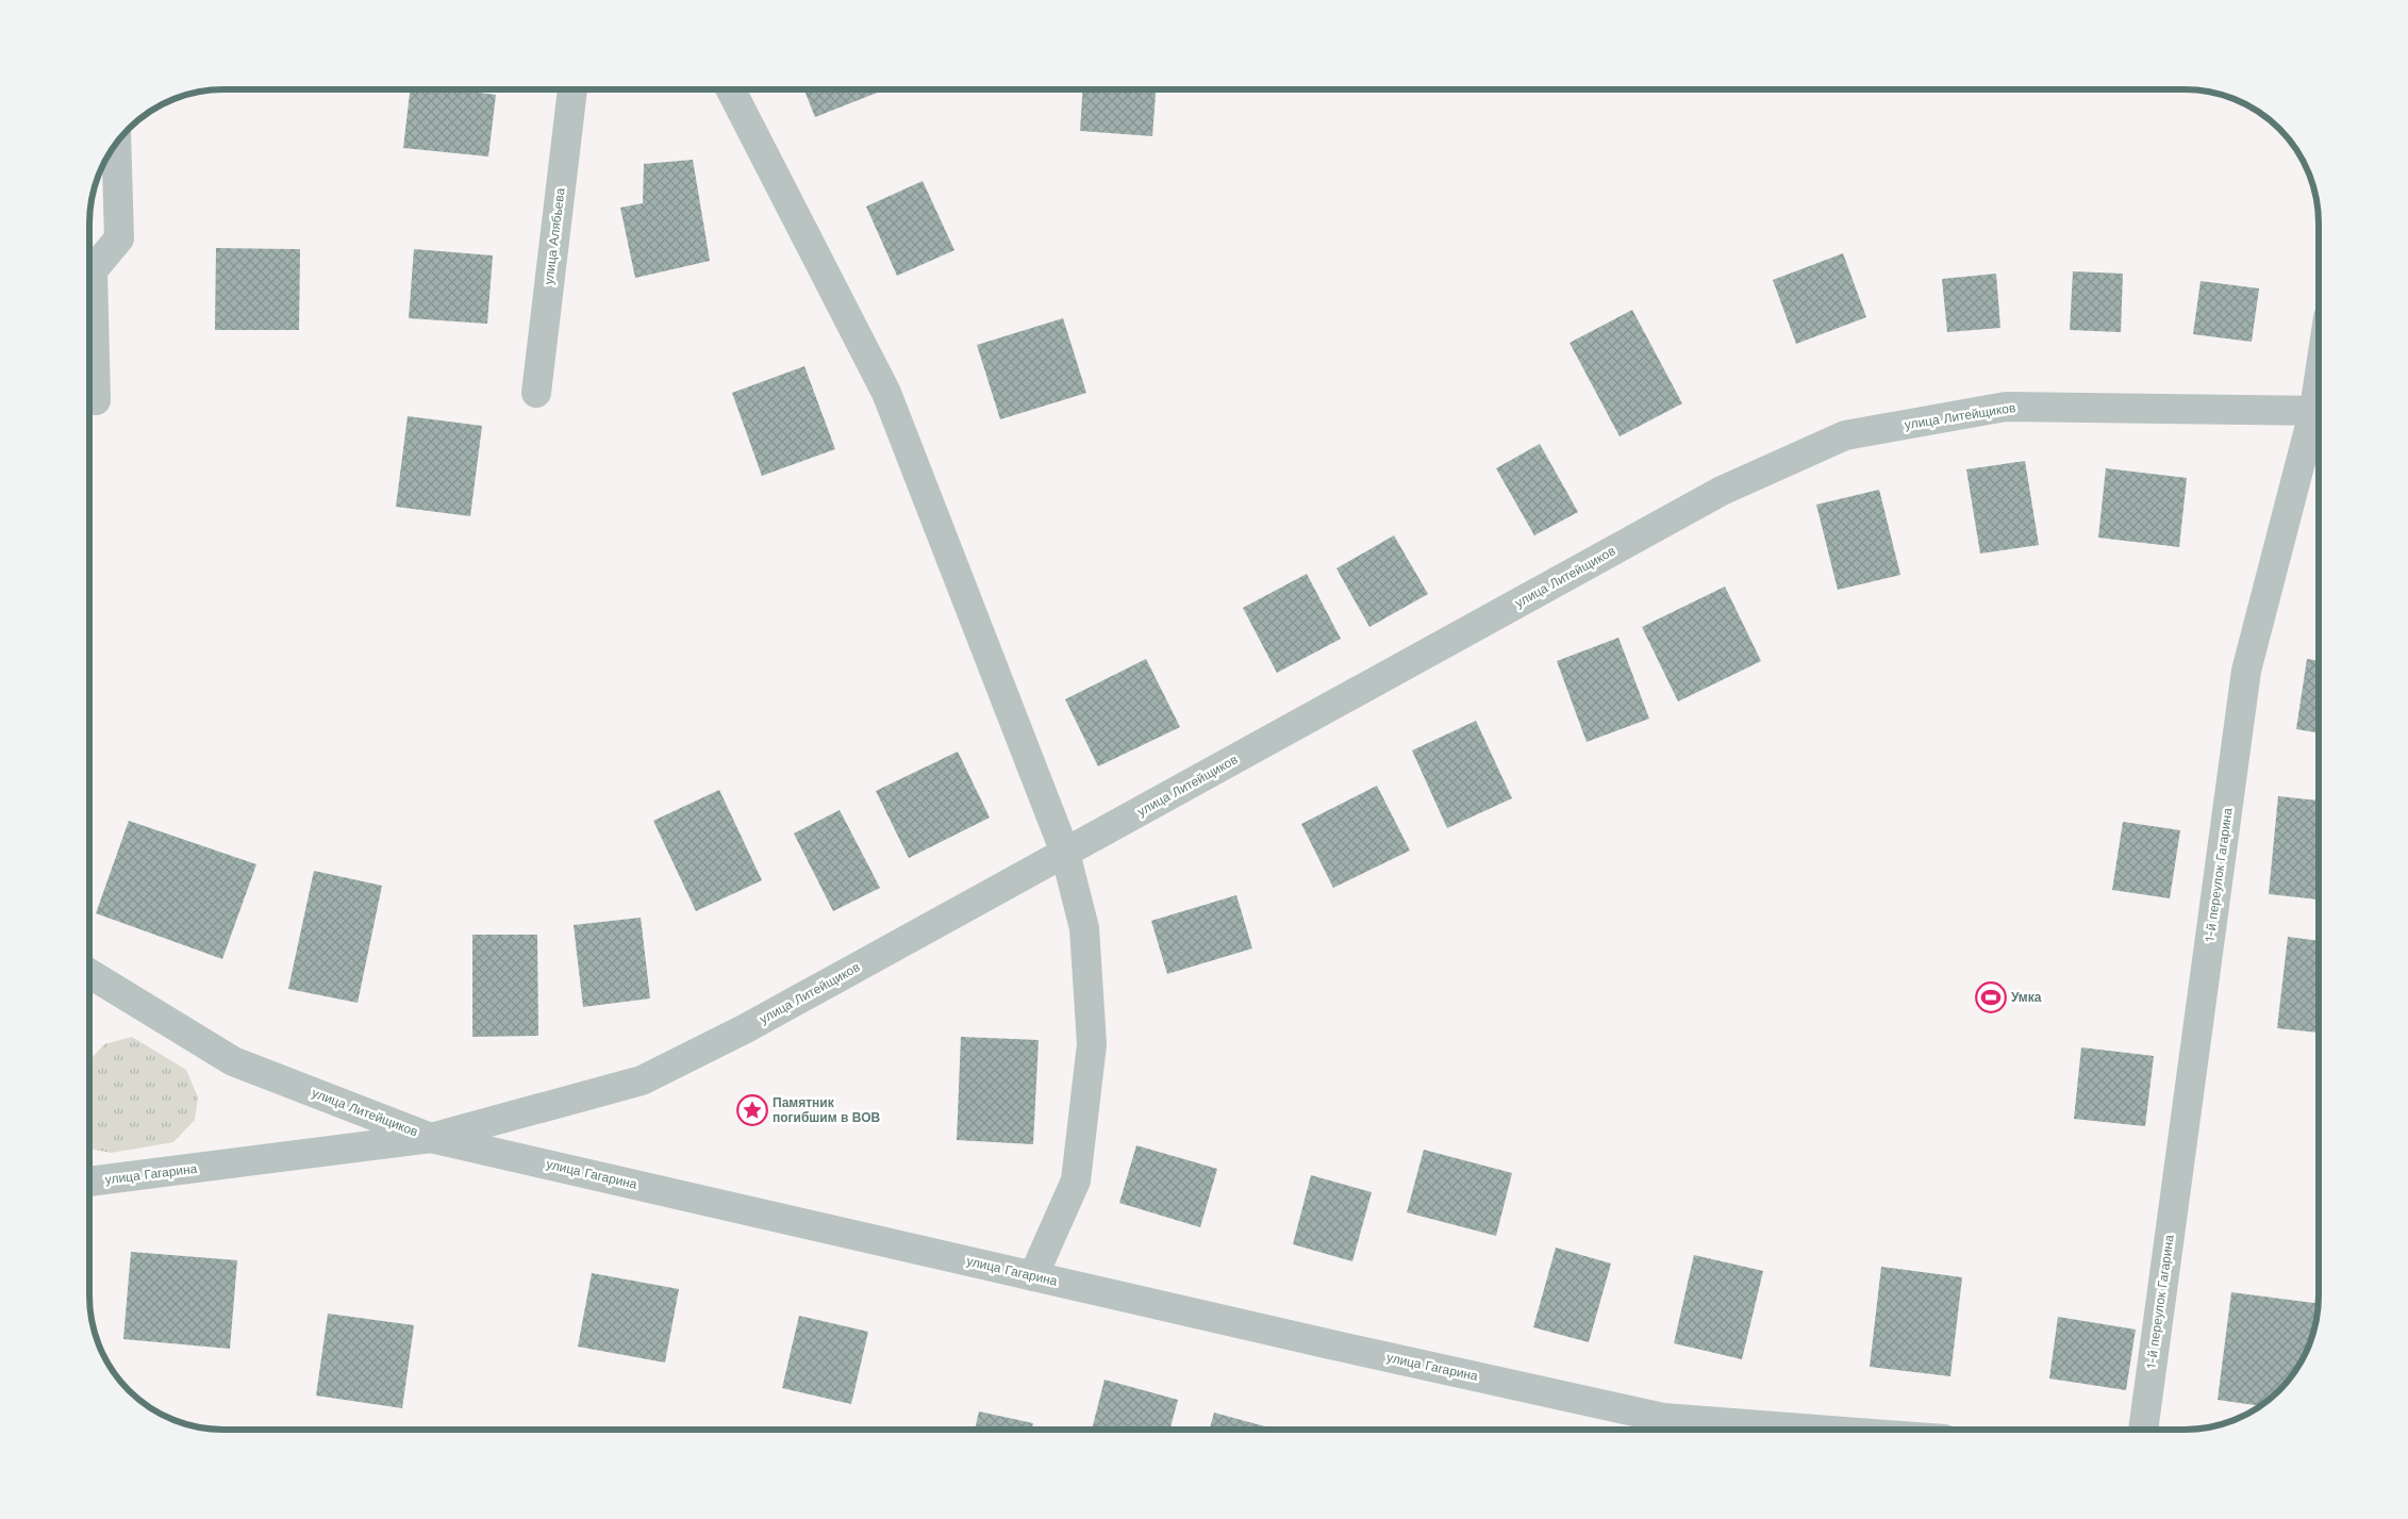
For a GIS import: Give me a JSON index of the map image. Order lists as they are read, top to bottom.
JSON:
{
  "streets": {
    "street": [
      "улица Алябьева",
      "улица Литейщиков",
      "1-й переулок Гагарина",
      "улица Гагарина"
    ]
  },
  "crossings": [
    ["улица Литейщиков", "улица Гагарина"]
  ],
  "places": {
    "sports": ["Умка"],
    "place": ["Памятник погибшим в ВОВ"]
  }
}
